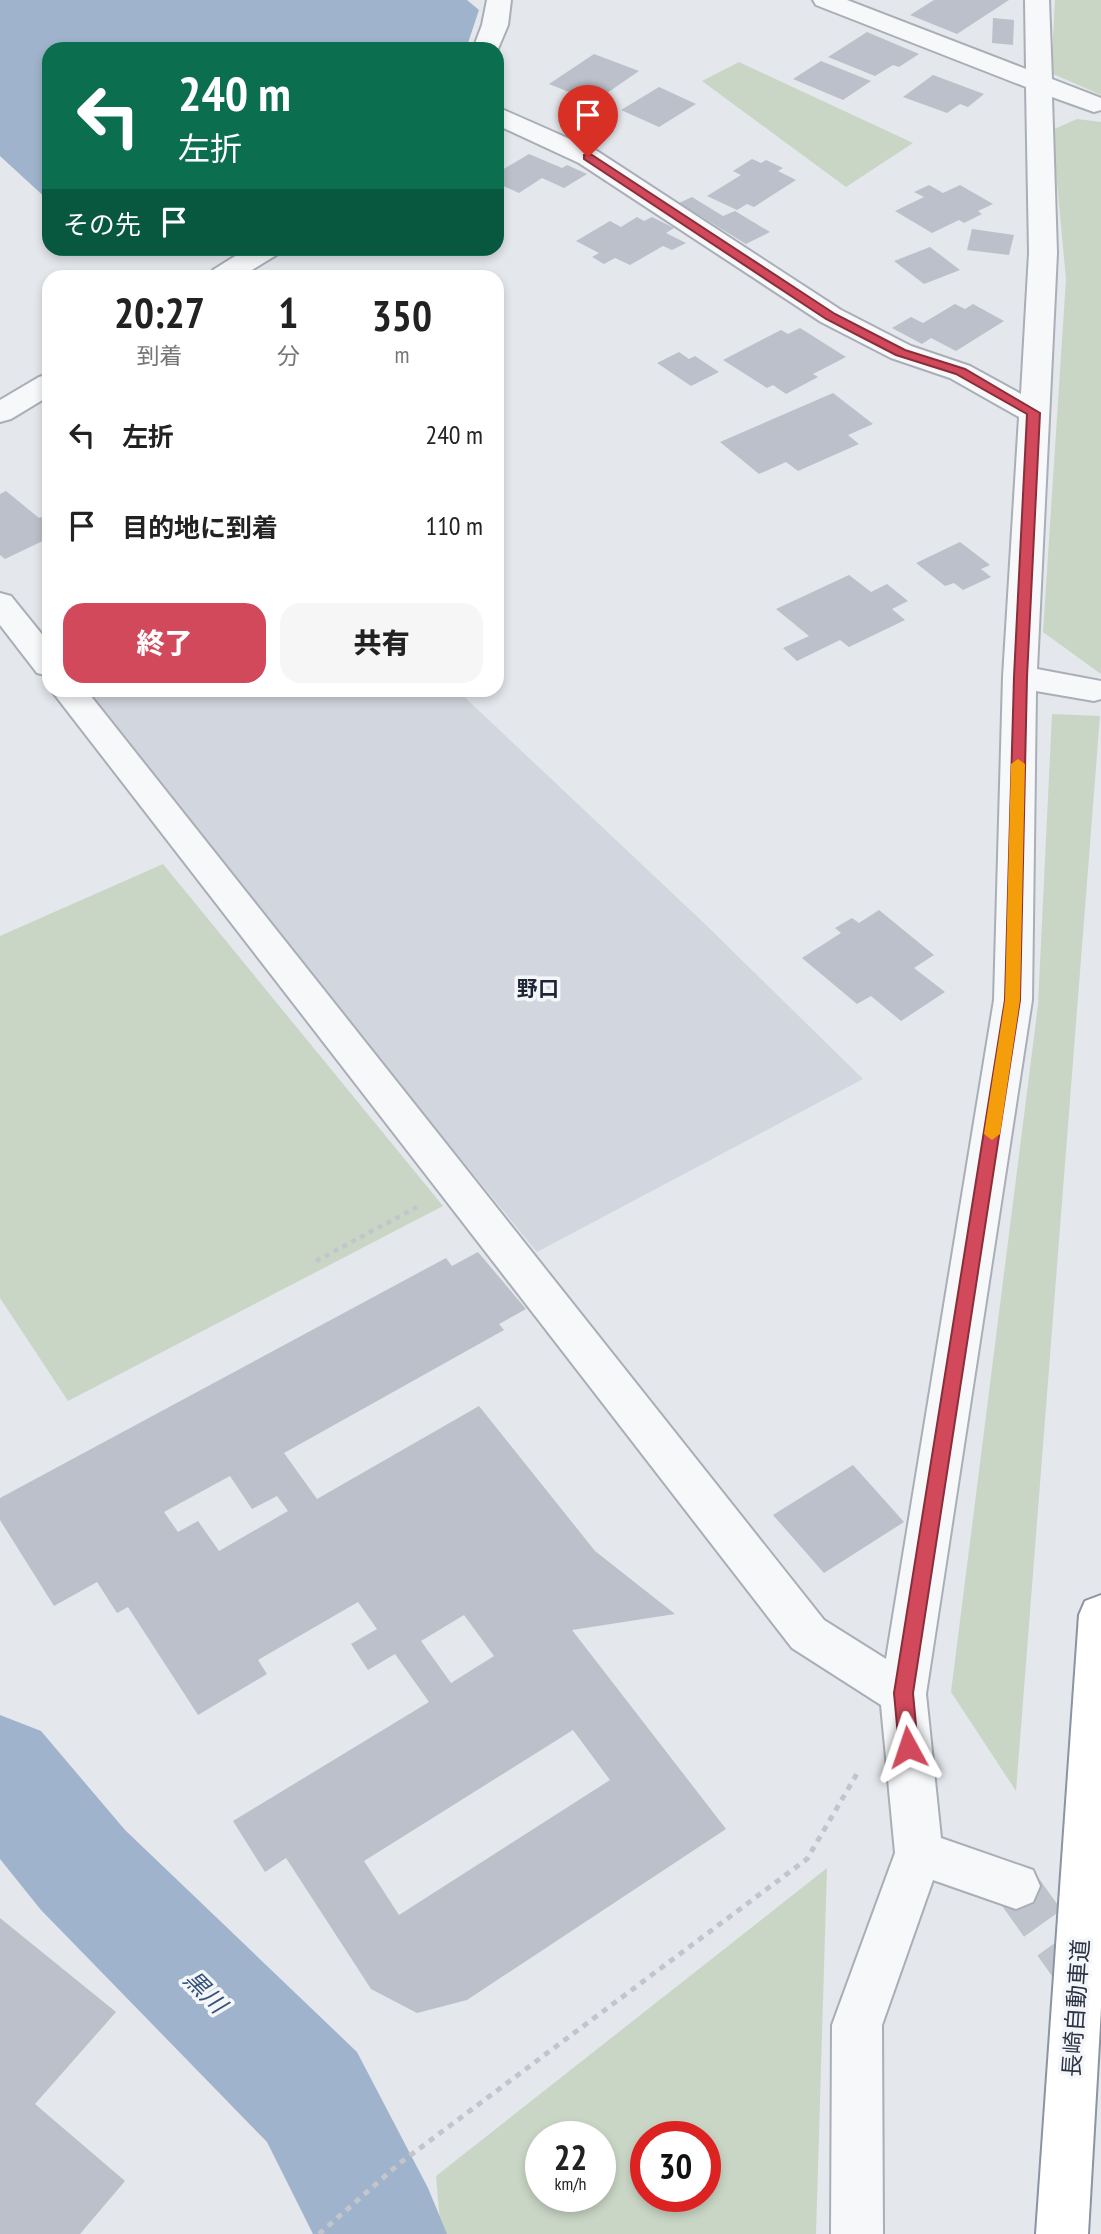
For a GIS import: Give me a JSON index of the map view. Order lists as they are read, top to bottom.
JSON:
{
  "streets": {
    "highway": ["長崎自動車道"]
  },
  "districts": ["野口"],
  "water": ["黒川"],
  "page": {
    "turn": ["240 m", "左折"],
    "then": "その先",
    "eta": [
      "20:27",
      "到着",
      "1",
      "分",
      "350",
      "m"
    ],
    "list": [
      {
        "name": "左折",
        "value": "240 m"
      },
      {
        "name": "目的地に到着",
        "value": "110 m"
      }
    ],
    "buttons": ["終了", "共有"],
    "speed": "22 km/h",
    "limit": "30"
  }
}
